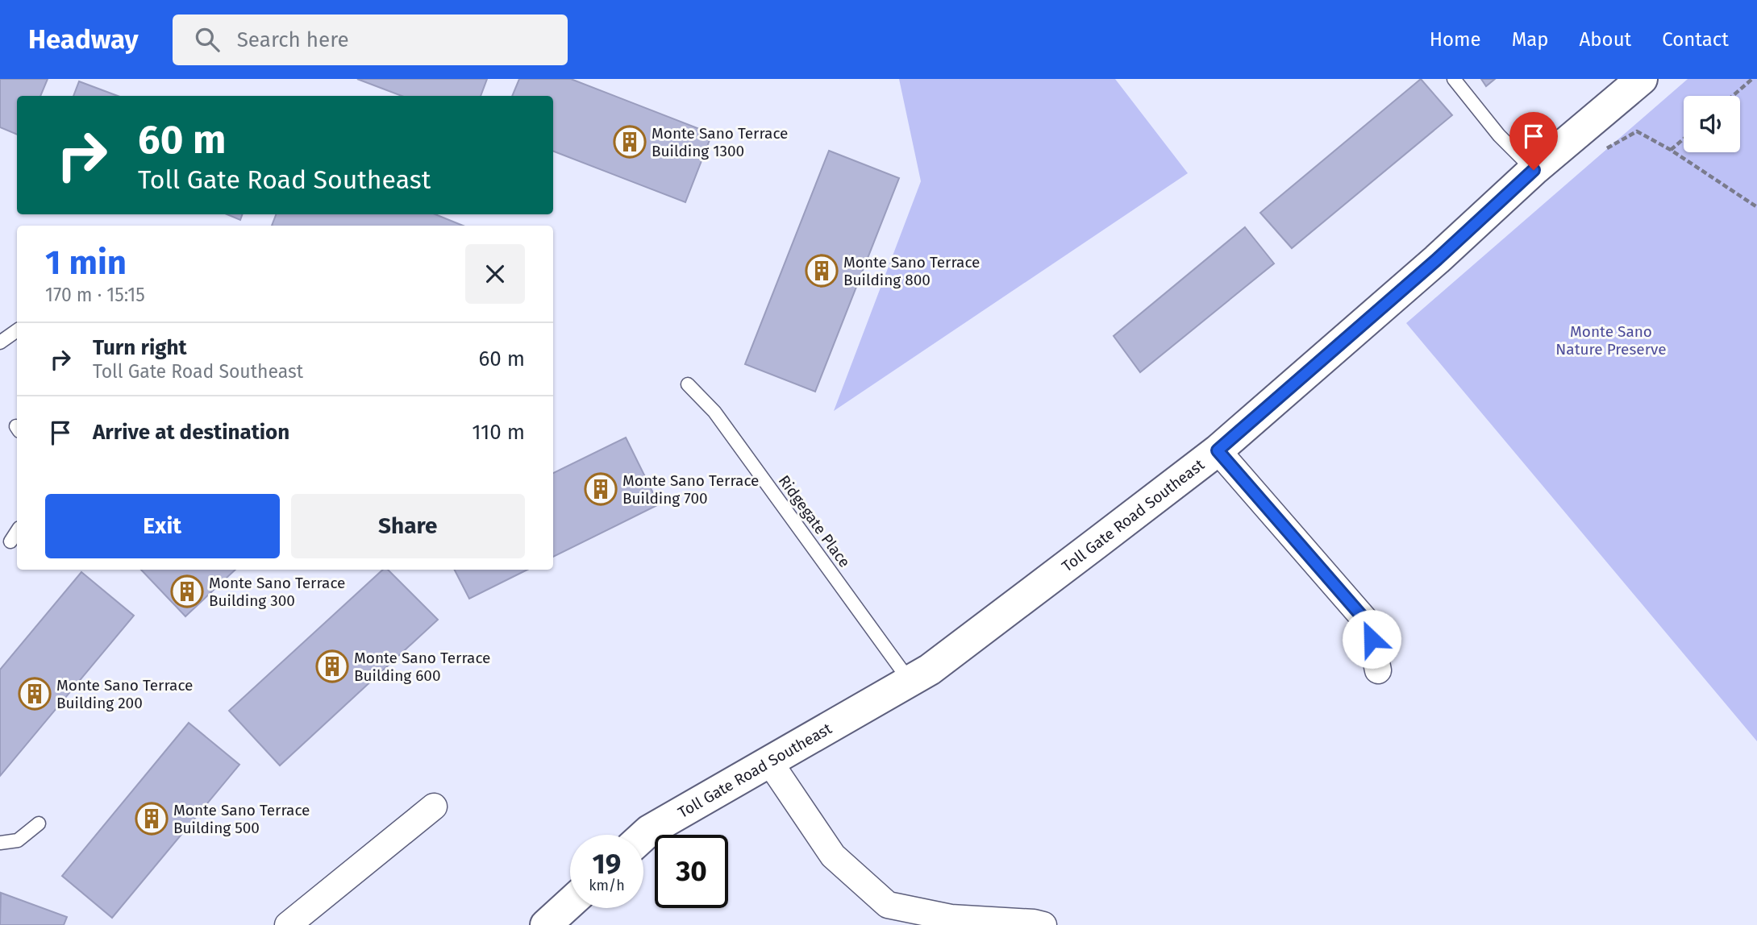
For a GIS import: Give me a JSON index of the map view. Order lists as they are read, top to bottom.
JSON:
{
  "streets": {
    "street": ["Toll Gate Road Southeast"],
    "lane": ["Ridgegate Place"]
  },
  "crossings": [
    ["Toll Gate Road Southeast", "Ridgegate Place"]
  ],
  "parks": ["Monte Sano Nature Preserve"],
  "places": {
    "building": [
      "Monte Sano Terrace Building 1300",
      "Monte Sano Terrace Building 800",
      "Monte Sano Terrace Building 700",
      "Monte Sano Terrace Building 300",
      "Monte Sano Terrace Building 600",
      "Monte Sano Terrace Building 200",
      "Monte Sano Terrace Building 500"
    ]
  },
  "page": {
    "header": "Headway",
    "search": "Search here",
    "nav": [
      "Home",
      "Map",
      "About",
      "Contact"
    ],
    "turn": ["60 m", "Toll Gate Road Southeast"],
    "heading": ["1 min", "170 m · 15:15"],
    "list": [
      {
        "name": "Turn right",
        "note": "Toll Gate Road Southeast",
        "value": "60 m"
      },
      {
        "name": "Arrive at destination",
        "value": "110 m"
      }
    ],
    "buttons": ["Exit", "Share"],
    "speed": "19 km/h",
    "limit": "30"
  }
}
